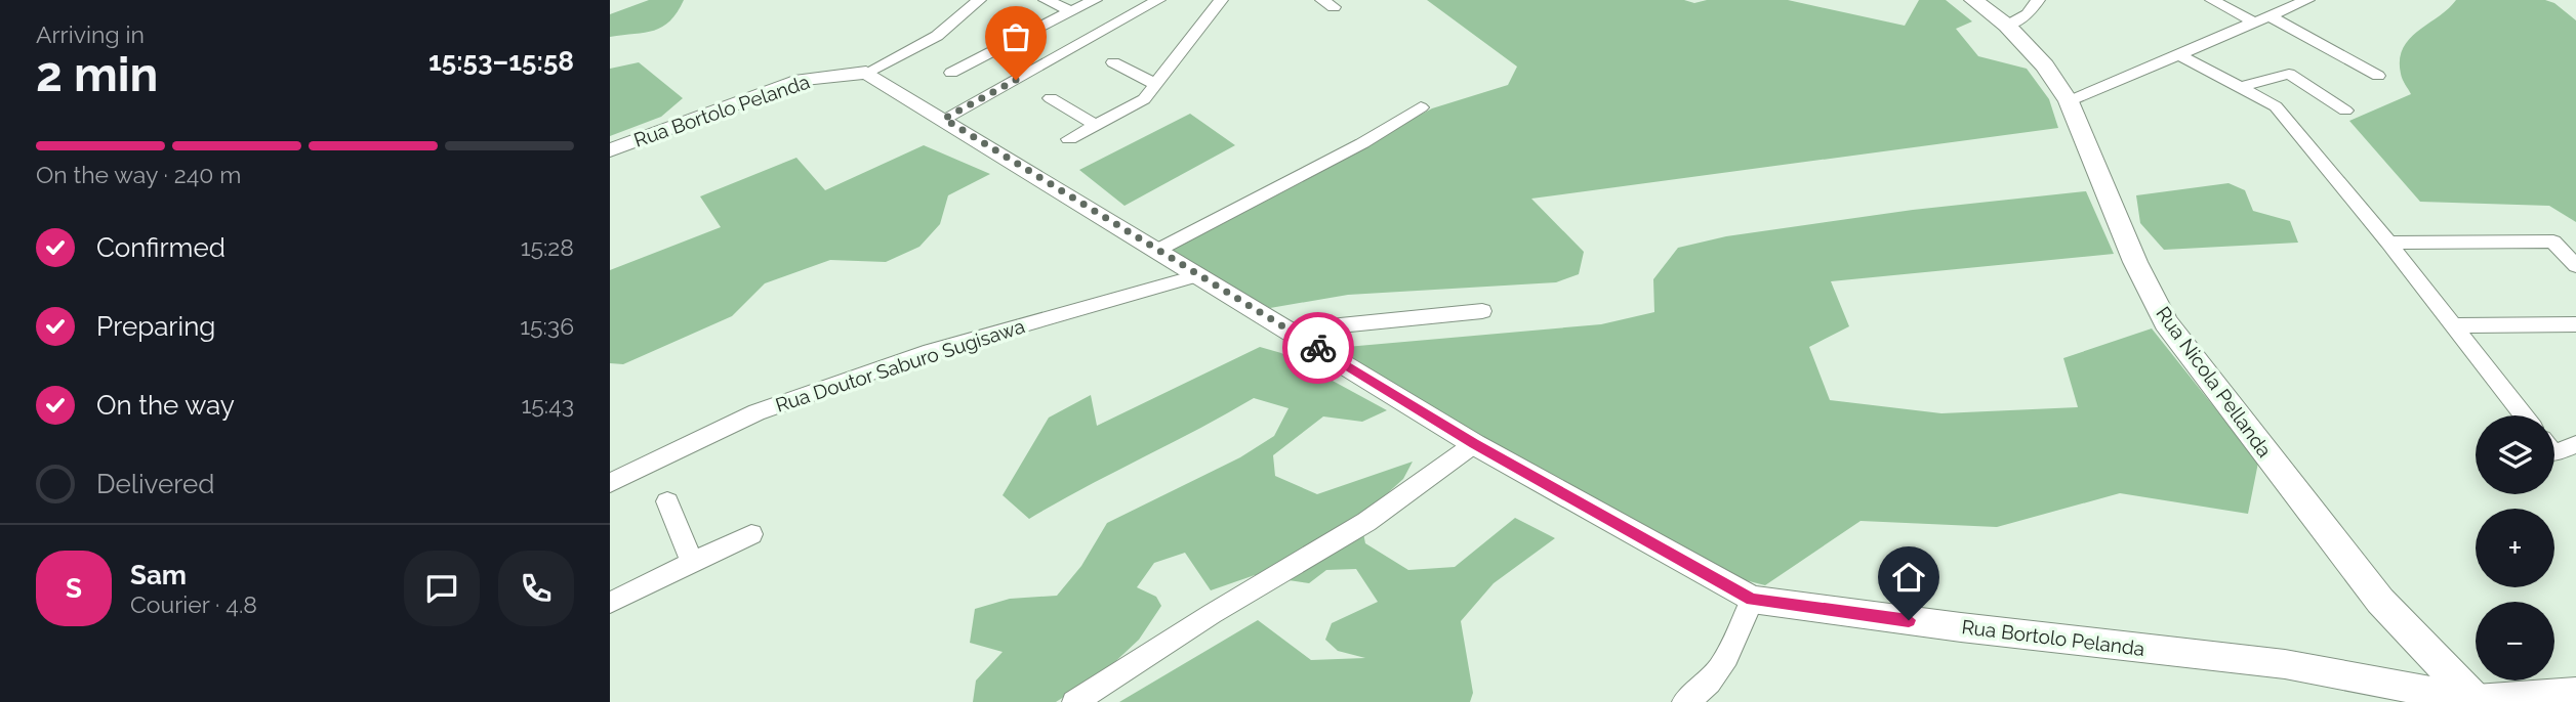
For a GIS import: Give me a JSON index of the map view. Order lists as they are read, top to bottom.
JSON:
{
  "streets": {
    "main road": ["Rua Nicola Pellanda"],
    "street": ["Rua Bortolo Pelanda", "Rua Doutor Saburo Sugisawa"]
  },
  "crossings": [
    ["Rua Bortolo Pelanda", "Rua Doutor Saburo Sugisawa"],
    ["Rua Bortolo Pelanda", "Rua Nicola Pellanda"]
  ],
  "page": {
    "heading": ["2 min", "Arriving in", "15:53–15:58"],
    "panel": ["Sam", "Courier · 4.8"],
    "bar": "On the way · 240 m",
    "list": [
      ["Confirmed", "15:28"],
      ["Preparing", "15:36"],
      ["On the way", "15:43"],
      "Delivered"
    ],
    "map_buttons": ["+", "−"],
    "round": "S"
  }
}
